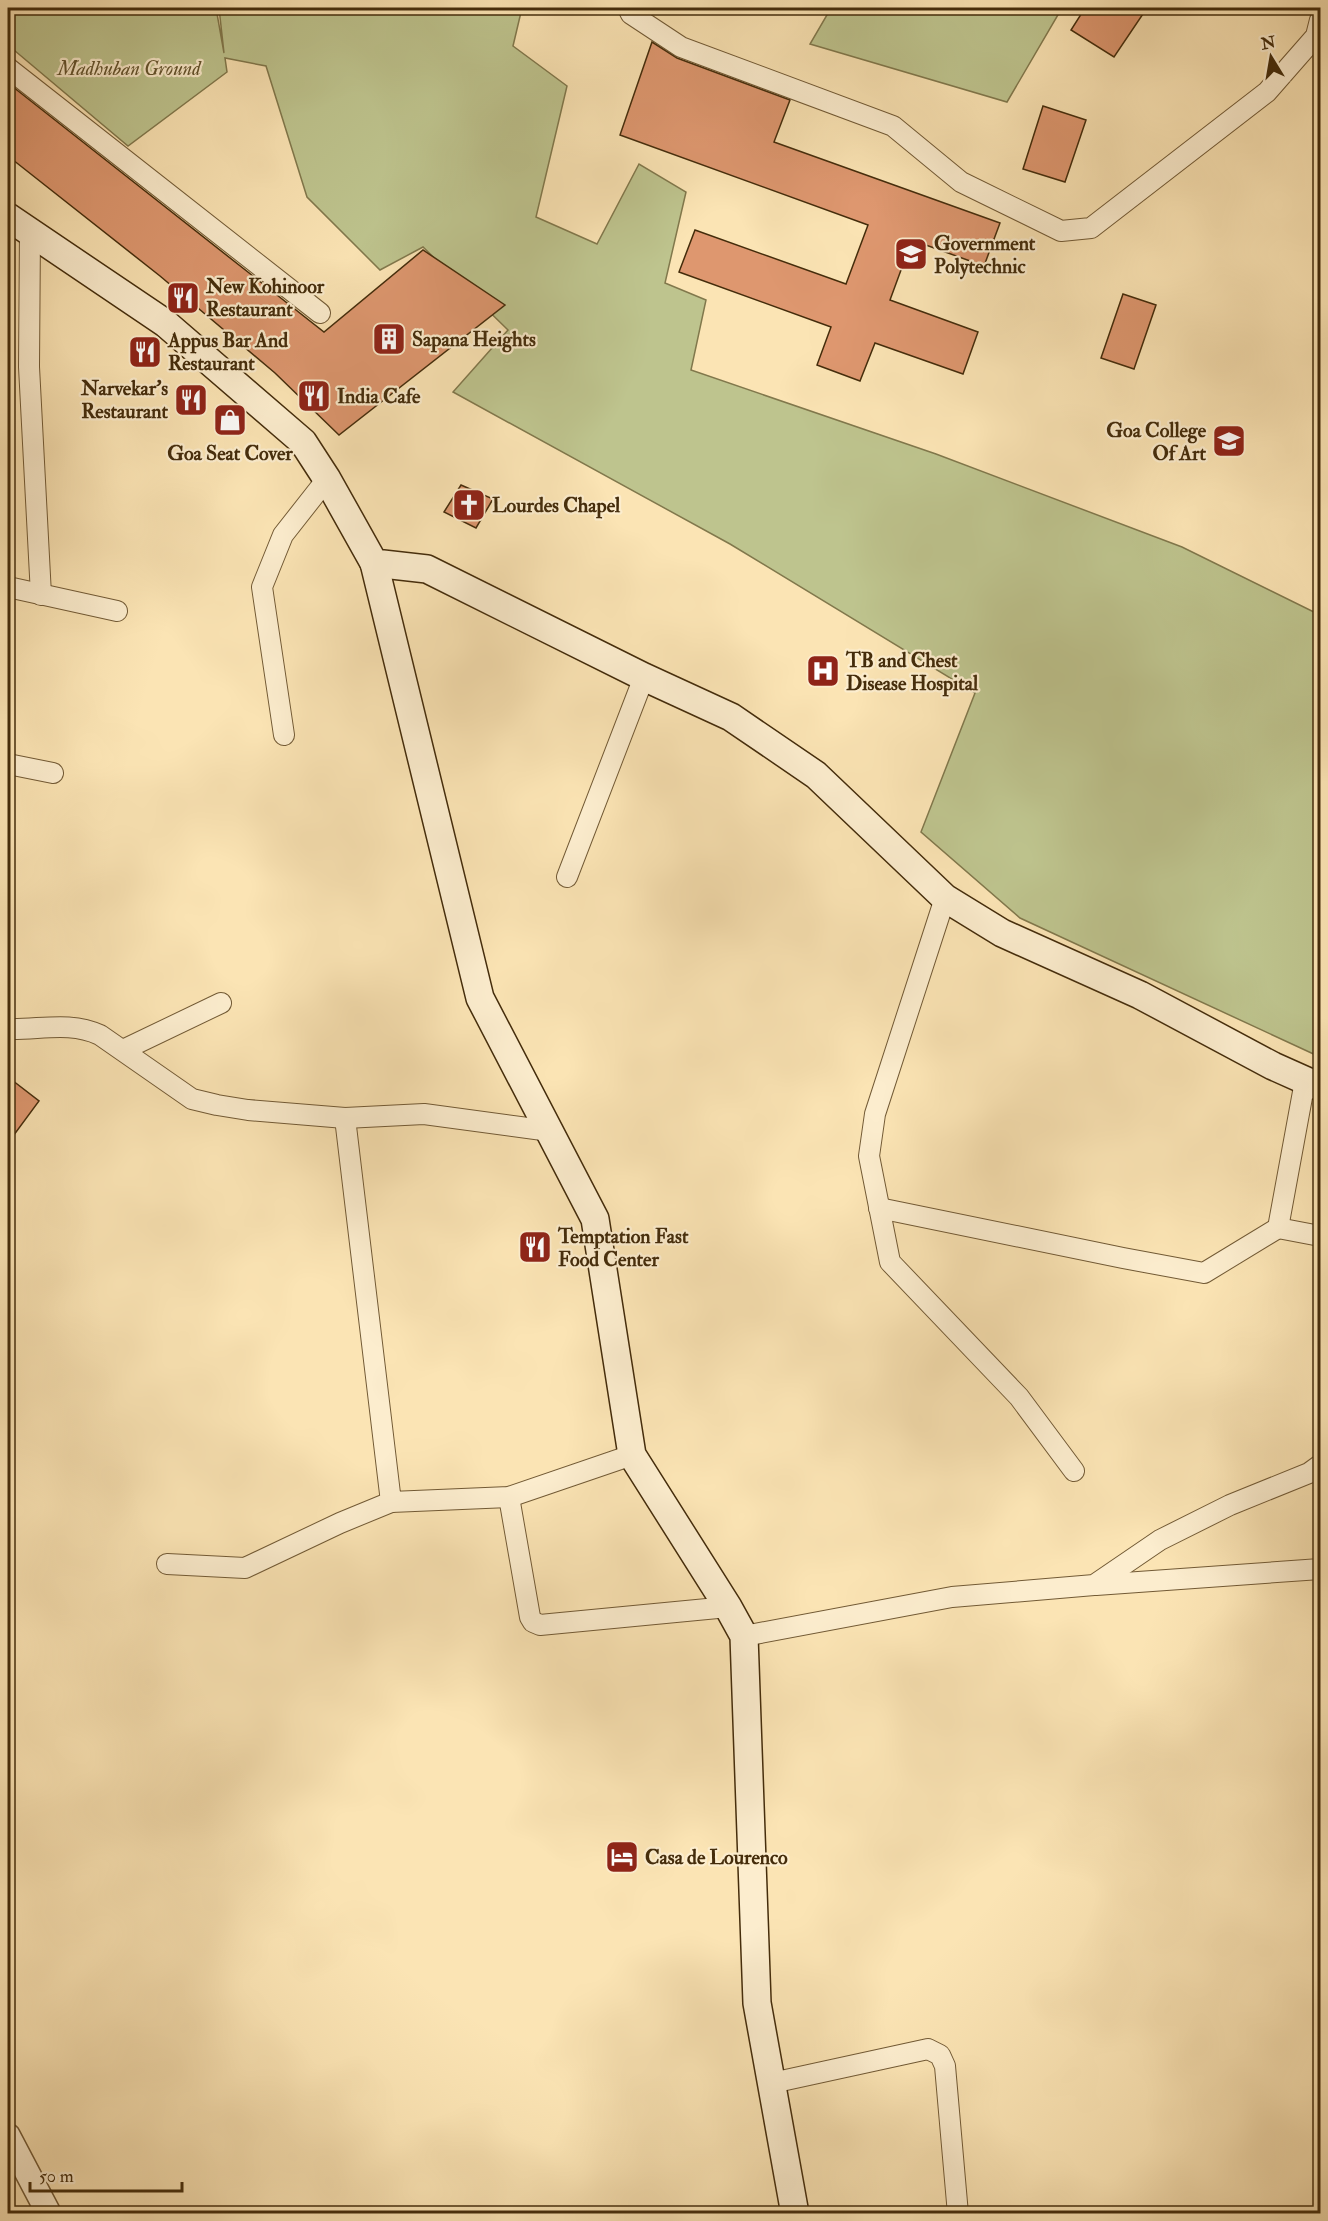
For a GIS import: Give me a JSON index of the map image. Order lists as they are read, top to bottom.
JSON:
{
  "parks": ["Madhuban Ground"],
  "places": {
    "school or university": ["Government Polytechnic", "Goa College Of Art"],
    "restaurant": [
      "New Kohinoor Restaurant",
      "Appus Bar And Restaurant",
      "India Cafe",
      "Narvekar's Restaurant",
      "Temptation Fast Food Center"
    ],
    "building": ["Sapana Heights"],
    "shop": ["Goa Seat Cover"],
    "church": ["Lourdes Chapel"],
    "hospital": ["TB and Chest Disease Hospital"],
    "hotel": ["Casa de Lourenco"]
  },
  "scale_bar": "50 m",
  "north": "top"
}
